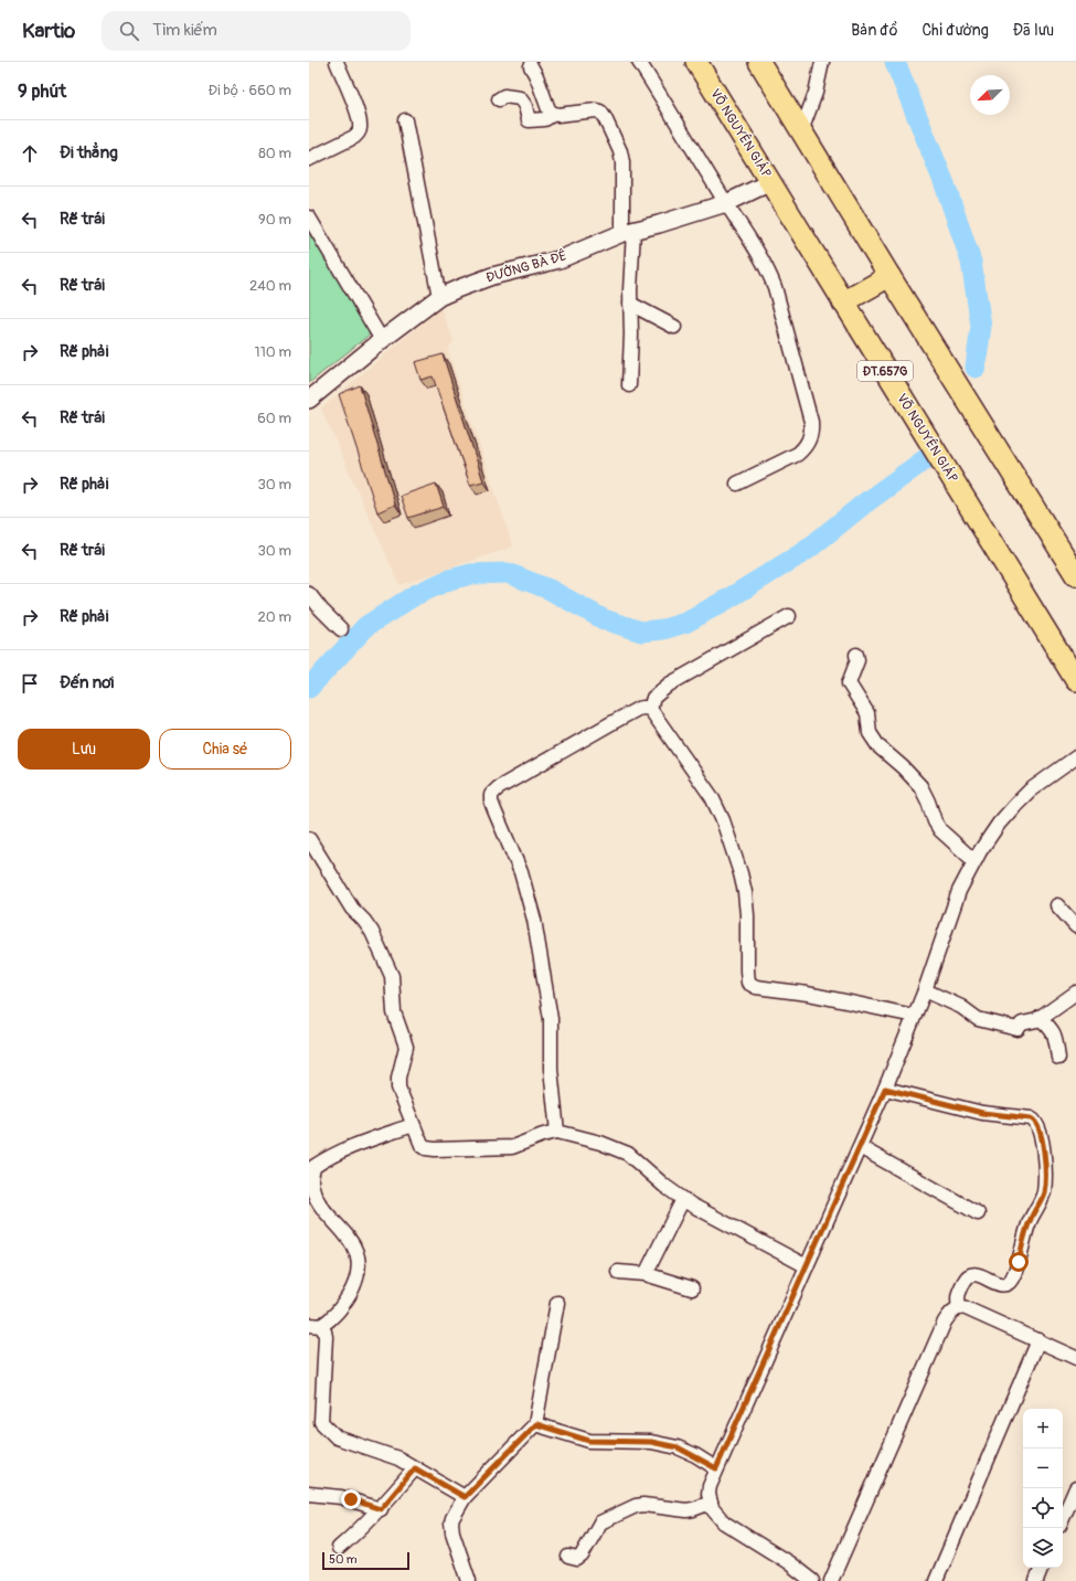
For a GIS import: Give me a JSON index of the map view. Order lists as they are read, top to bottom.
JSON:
{
  "streets": {
    "main road": ["VÕ NGUYÊN GIÁP", "ĐT.657G"],
    "street": ["ĐƯỜNG BÀ ĐÊ"]
  },
  "crossings": [
    ["VÕ NGUYÊN GIÁP", "ĐƯỜNG BÀ ĐÊ"]
  ],
  "scale_bar": "50 m",
  "north": "bottom left",
  "page": {
    "header": "Kartio",
    "search": "Tìm kiếm",
    "nav": ["Bản đồ", "Chỉ đường", "Đã lưu"],
    "heading": ["9 phút", "Đi bộ · 660 m"],
    "list": [
      ["Đi thẳng", "80 m"],
      ["Rẽ trái", "90 m"],
      ["Rẽ trái", "240 m"],
      ["Rẽ phải", "110 m"],
      ["Rẽ trái", "60 m"],
      ["Rẽ phải", "30 m"],
      ["Rẽ trái", "30 m"],
      ["Rẽ phải", "20 m"],
      "Đến nơi"
    ],
    "buttons": ["Lưu", "Chia sẻ"],
    "map_buttons": ["+", "−"],
    "scale": "50 m"
  }
}
